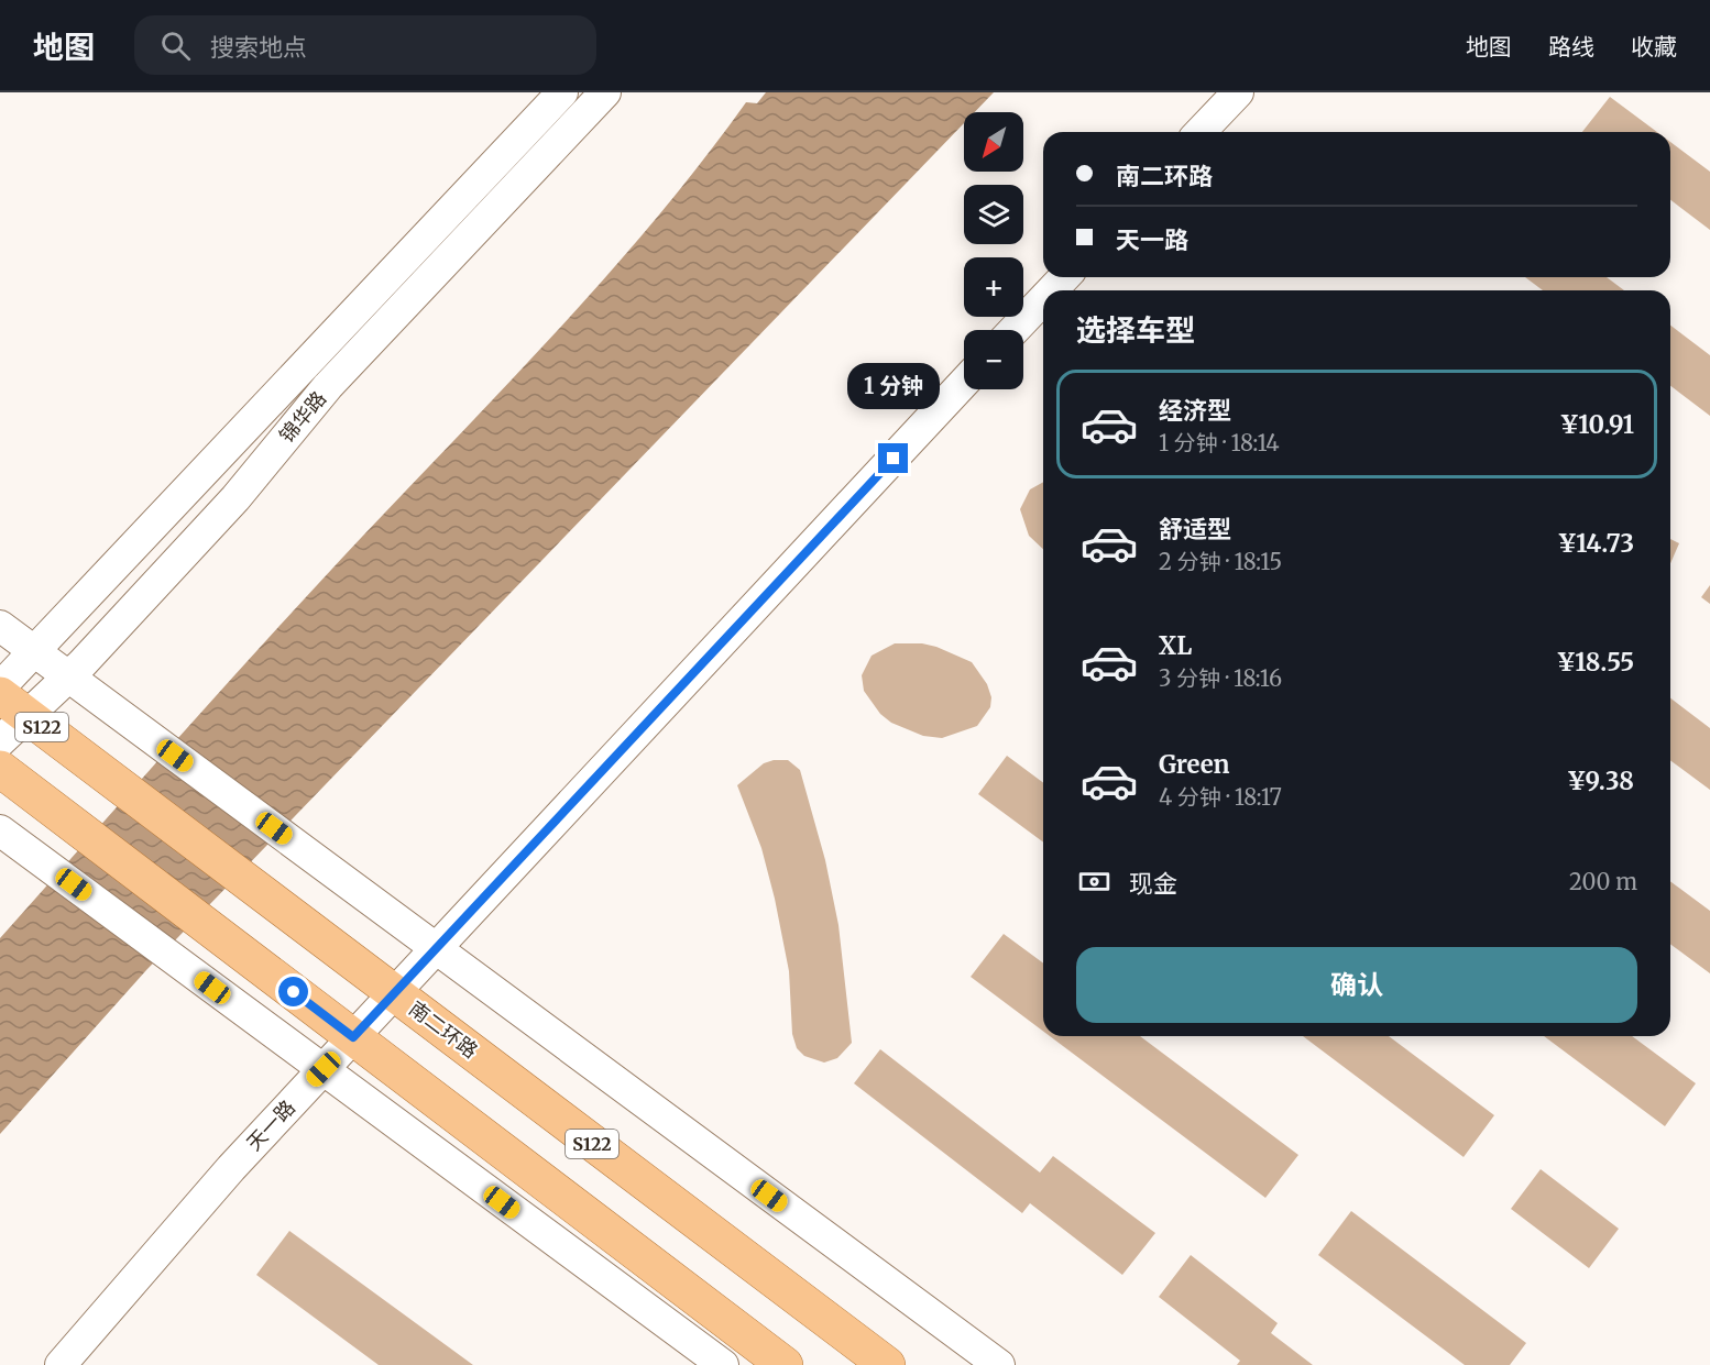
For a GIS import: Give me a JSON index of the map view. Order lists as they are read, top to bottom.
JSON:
{
  "streets": {
    "main road": ["S122", "南二环路"],
    "street": ["锦华路", "天一路"]
  },
  "crossings": [
    ["锦华路", "南二环路"],
    ["南二环路", "天一路"]
  ],
  "north": "bottom left",
  "page": {
    "header": "地图",
    "search": "搜索地点",
    "nav": ["地图", "路线", "收藏"],
    "map_buttons": ["+", "−"],
    "banner": ["南二环路", "天一路"],
    "heading": "选择车型",
    "bubble": "1 分钟",
    "list": [
      {
        "name": "经济型",
        "note": "1 分钟 · 18:14",
        "value": "¥10.91"
      },
      {
        "name": "舒适型",
        "note": "2 分钟 · 18:15",
        "value": "¥14.73"
      },
      {
        "name": "XL",
        "note": "3 分钟 · 18:16",
        "value": "¥18.55"
      },
      {
        "name": "Green",
        "note": "4 分钟 · 18:17",
        "value": "¥9.38"
      }
    ],
    "pay": ["现金", "200 m"],
    "buttons": "确认"
  }
}
